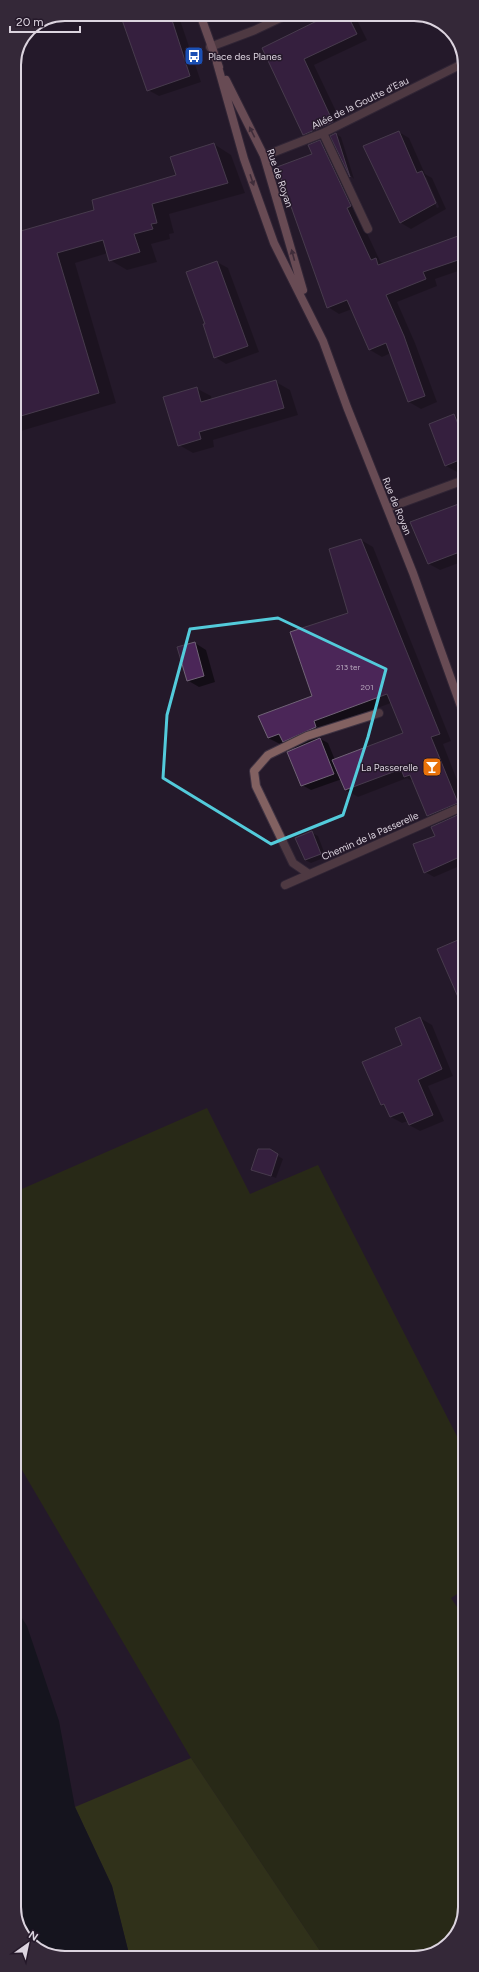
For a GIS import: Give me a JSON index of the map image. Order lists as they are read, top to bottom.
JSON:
{
  "streets": {
    "main road": ["Rue de Royan"],
    "street": ["Allée de la Goutte d'Eau", "Chemin de la Passerelle"]
  },
  "crossings": [
    ["Allée de la Goutte d'Eau", "Rue de Royan"]
  ],
  "places": {
    "bus stop": ["Place des Planes"],
    "bar": ["La Passerelle"]
  },
  "house_numbers": ["213 ter", "201"],
  "scale_bar": "20 m",
  "north": "top right"
}
